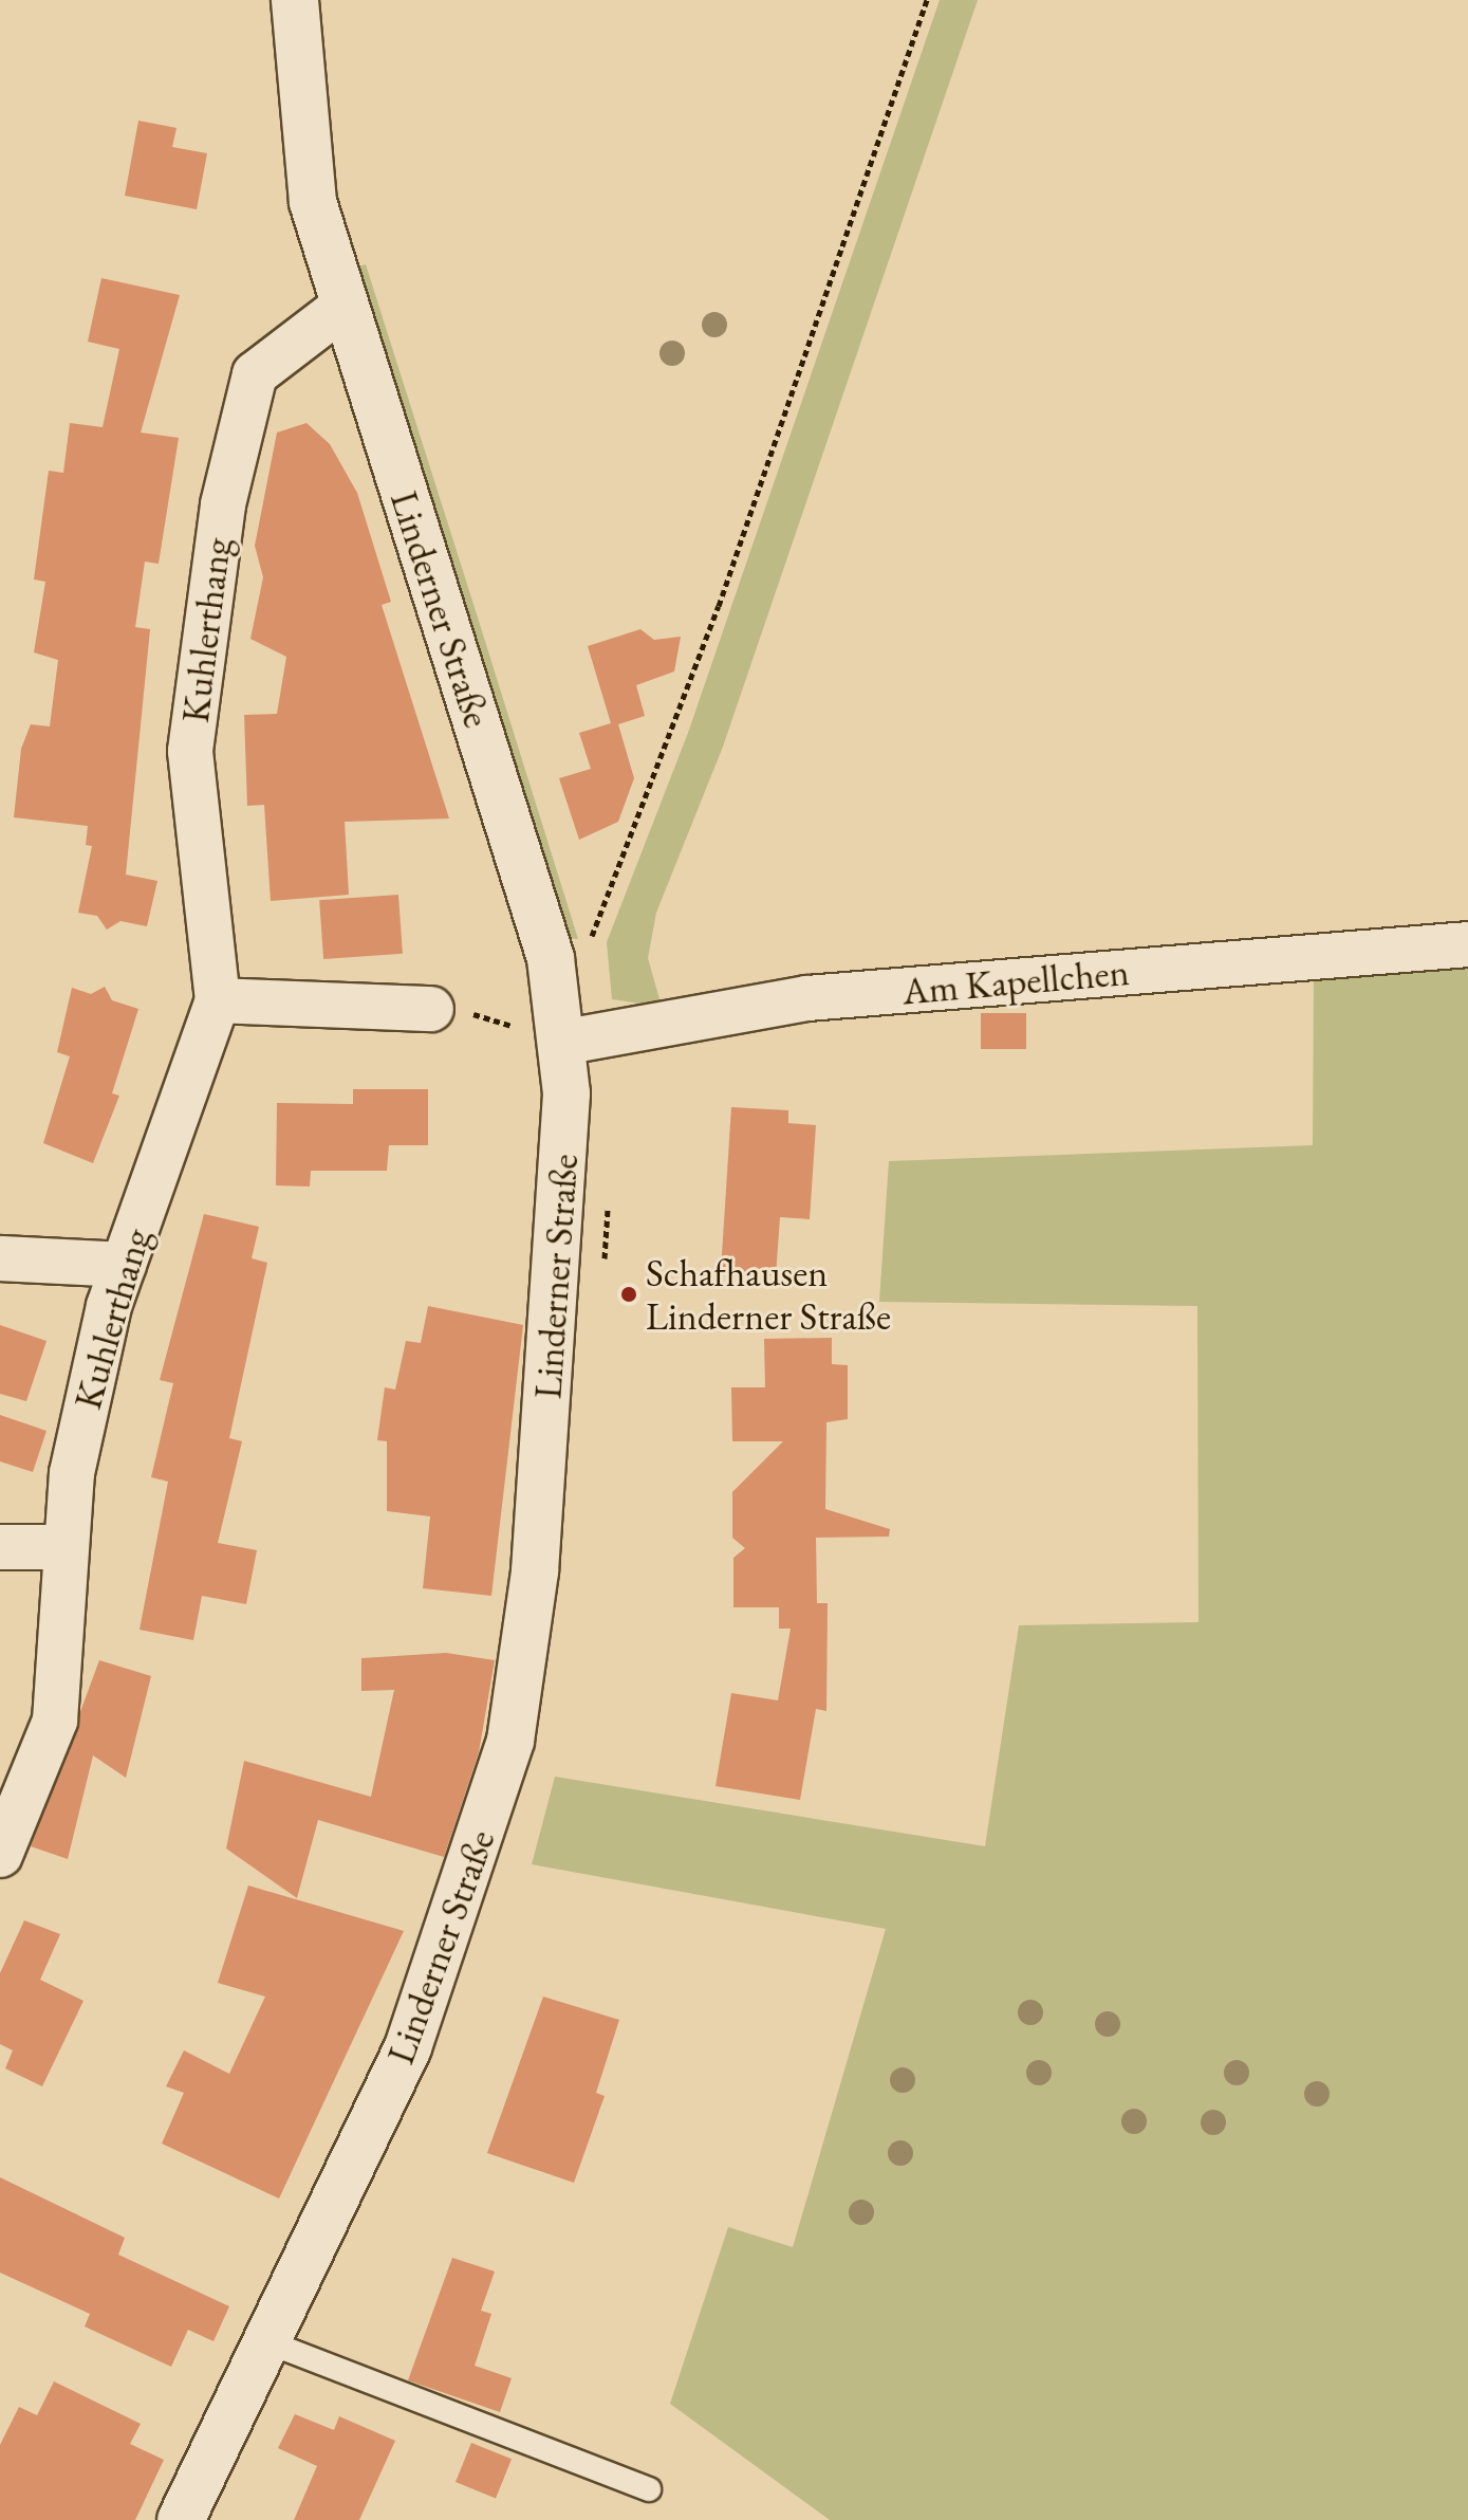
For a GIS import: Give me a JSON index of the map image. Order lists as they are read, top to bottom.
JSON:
{
  "streets": {
    "main road": ["Linderner Straße"],
    "street": ["Kuhlerthang", "Am Kapellchen"]
  },
  "crossings": [
    ["Linderner Straße", "Kuhlerthang"],
    ["Linderner Straße", "Am Kapellchen"]
  ],
  "places": ["Schafhausen Linderner Straße"]
}
